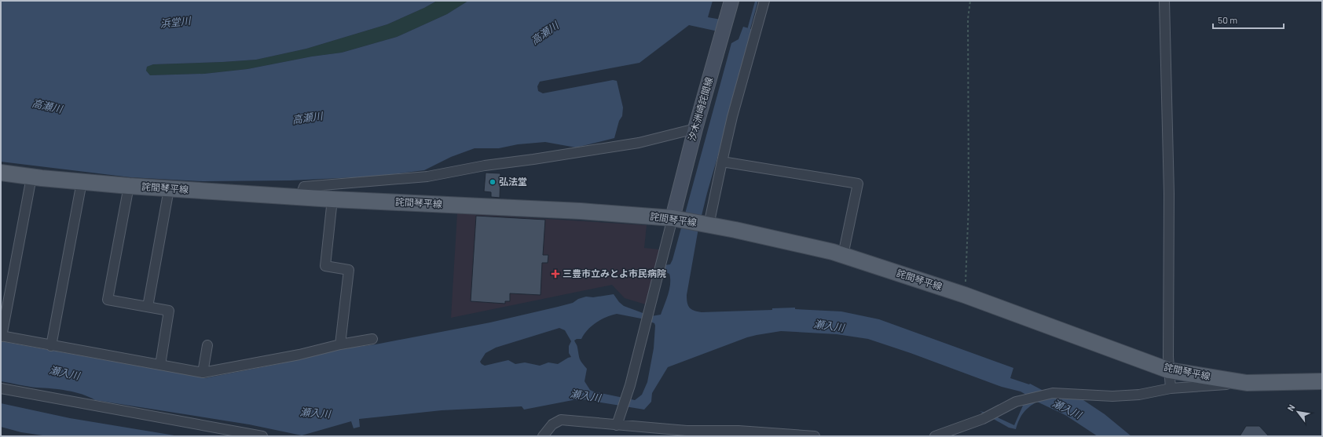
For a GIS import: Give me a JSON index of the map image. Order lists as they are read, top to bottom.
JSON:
{
  "streets": {
    "main road": ["汐木洲崎詫間線", "詫間琴平線"]
  },
  "crossings": [
    ["汐木洲崎詫間線", "詫間琴平線"]
  ],
  "water": ["浜堂川", "高瀬川", "瀬入川"],
  "places": {
    "other": ["弘法堂"],
    "health": ["三豊市立みとよ市民病院"]
  },
  "scale_bar": "50 m",
  "north": "top left"
}
